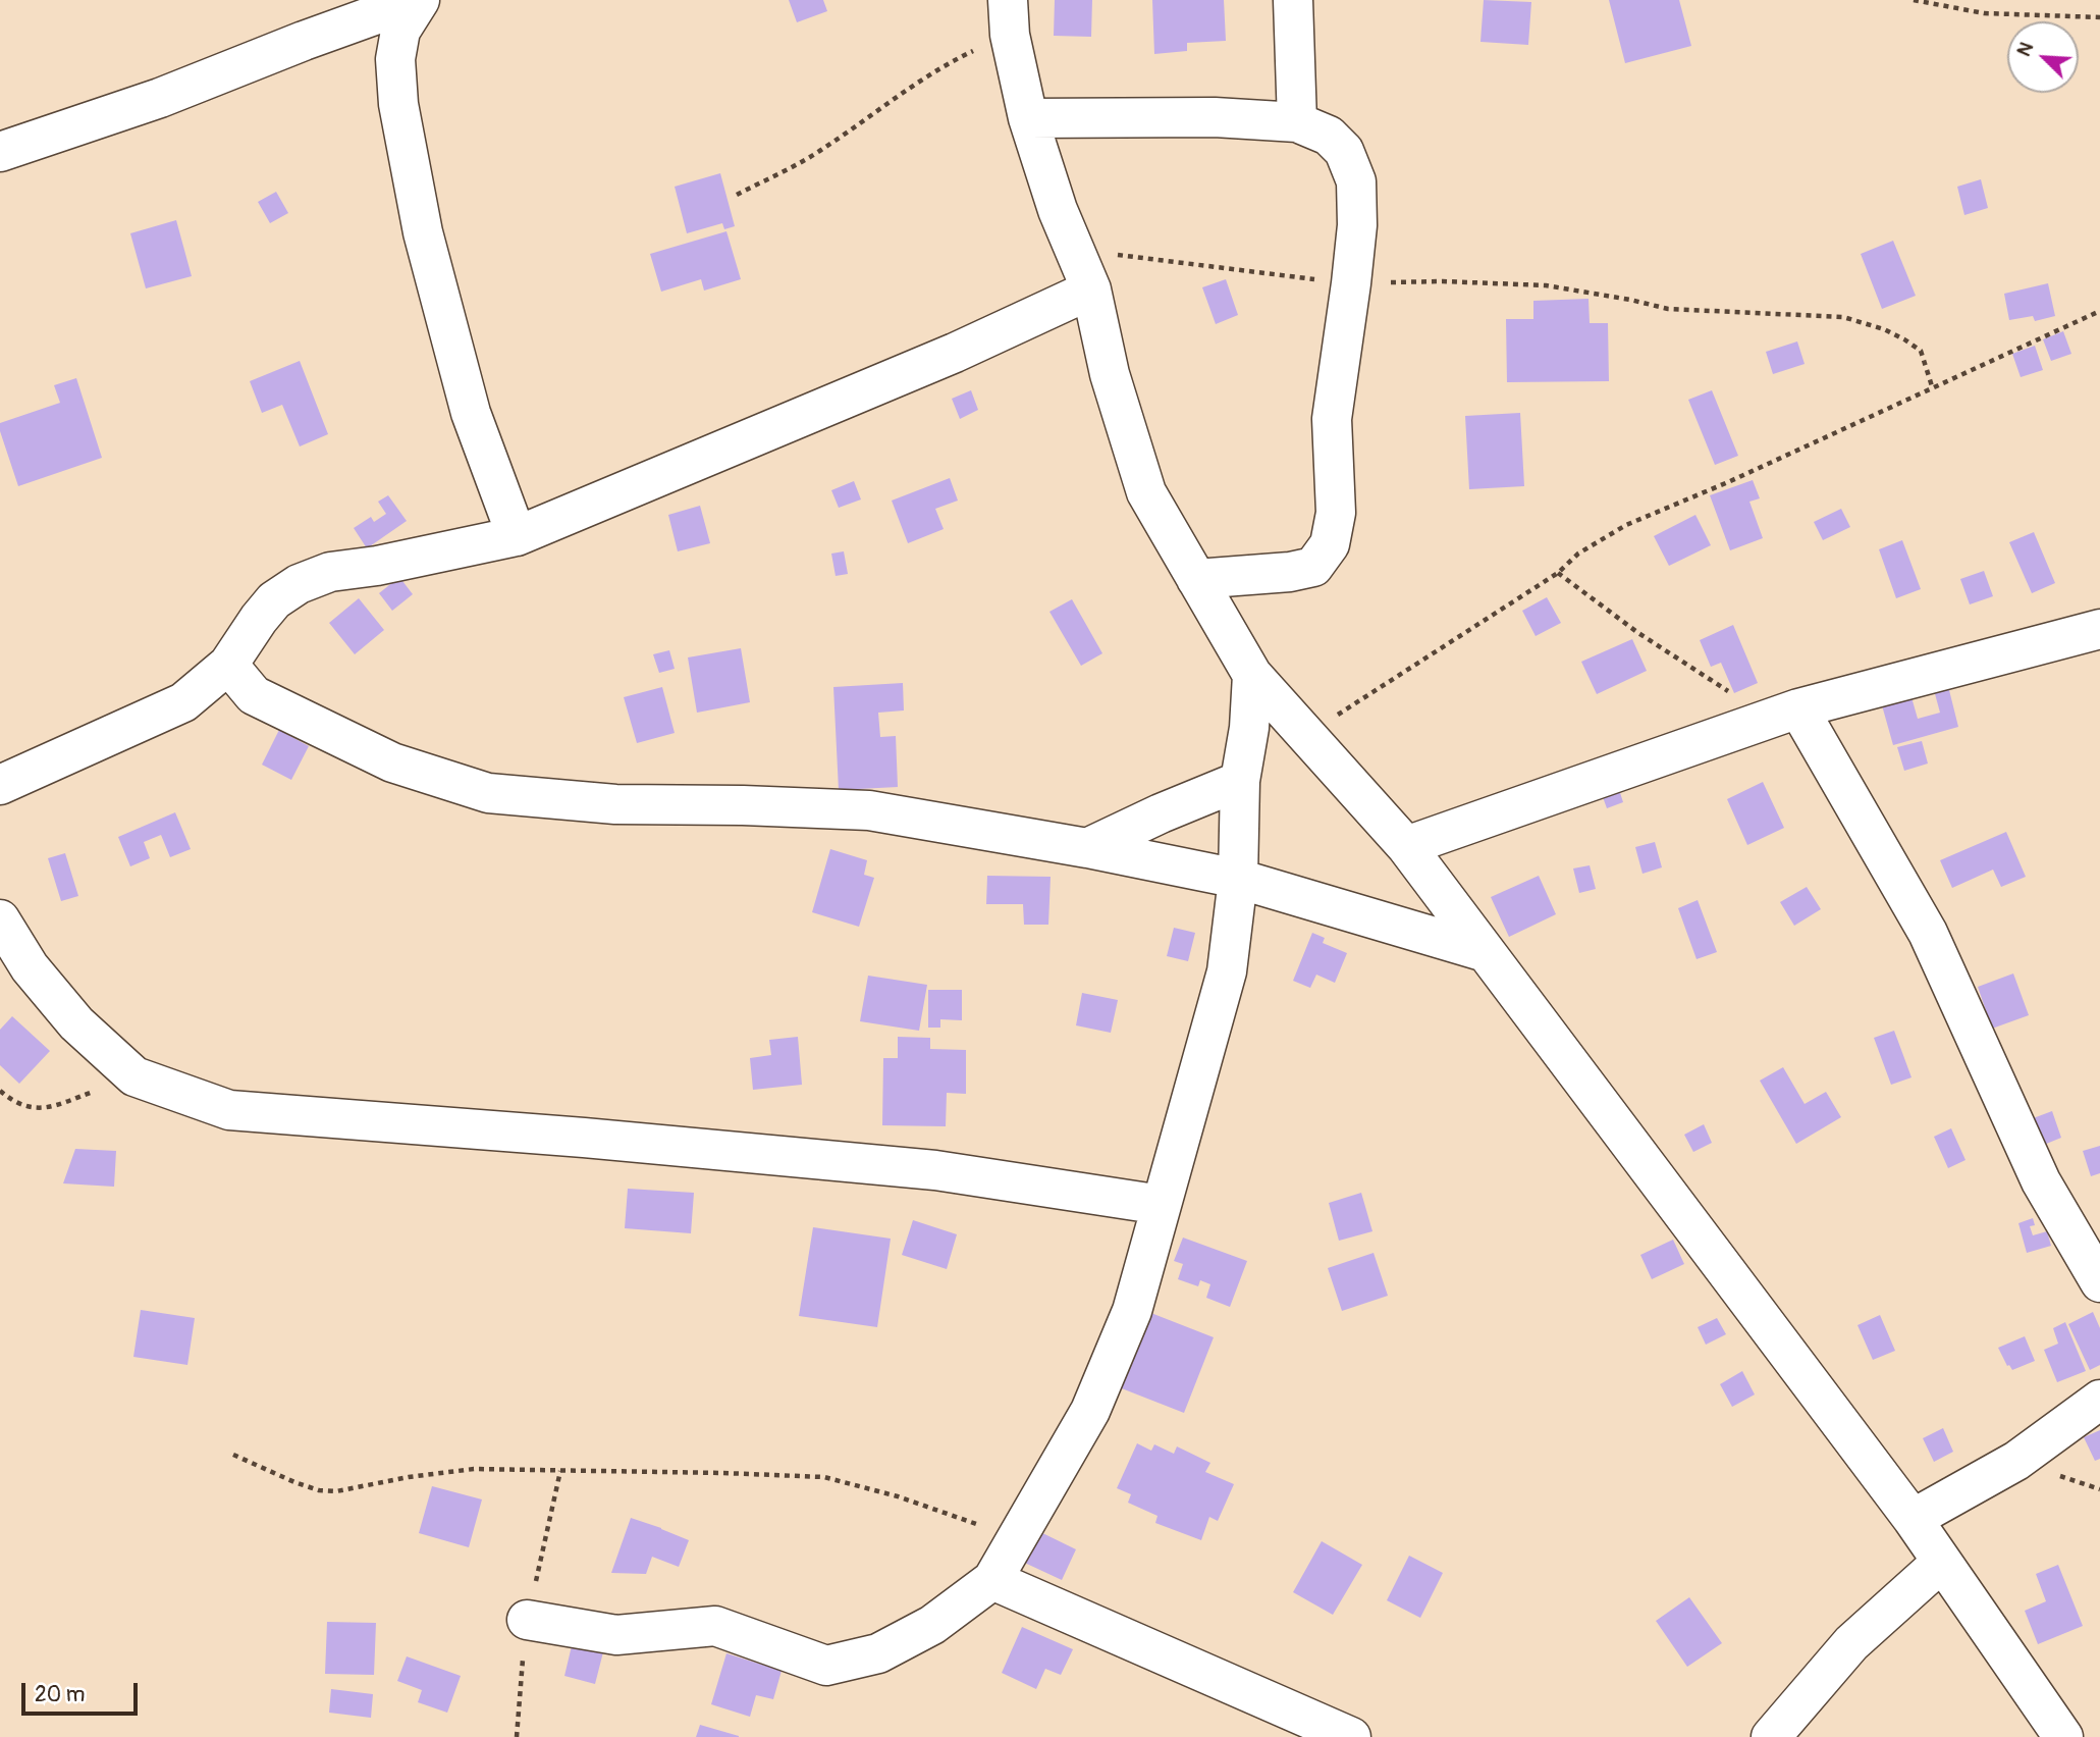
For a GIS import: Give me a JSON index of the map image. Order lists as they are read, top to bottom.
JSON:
{
  "scale_bar": "20 m",
  "north": "top left"
}
